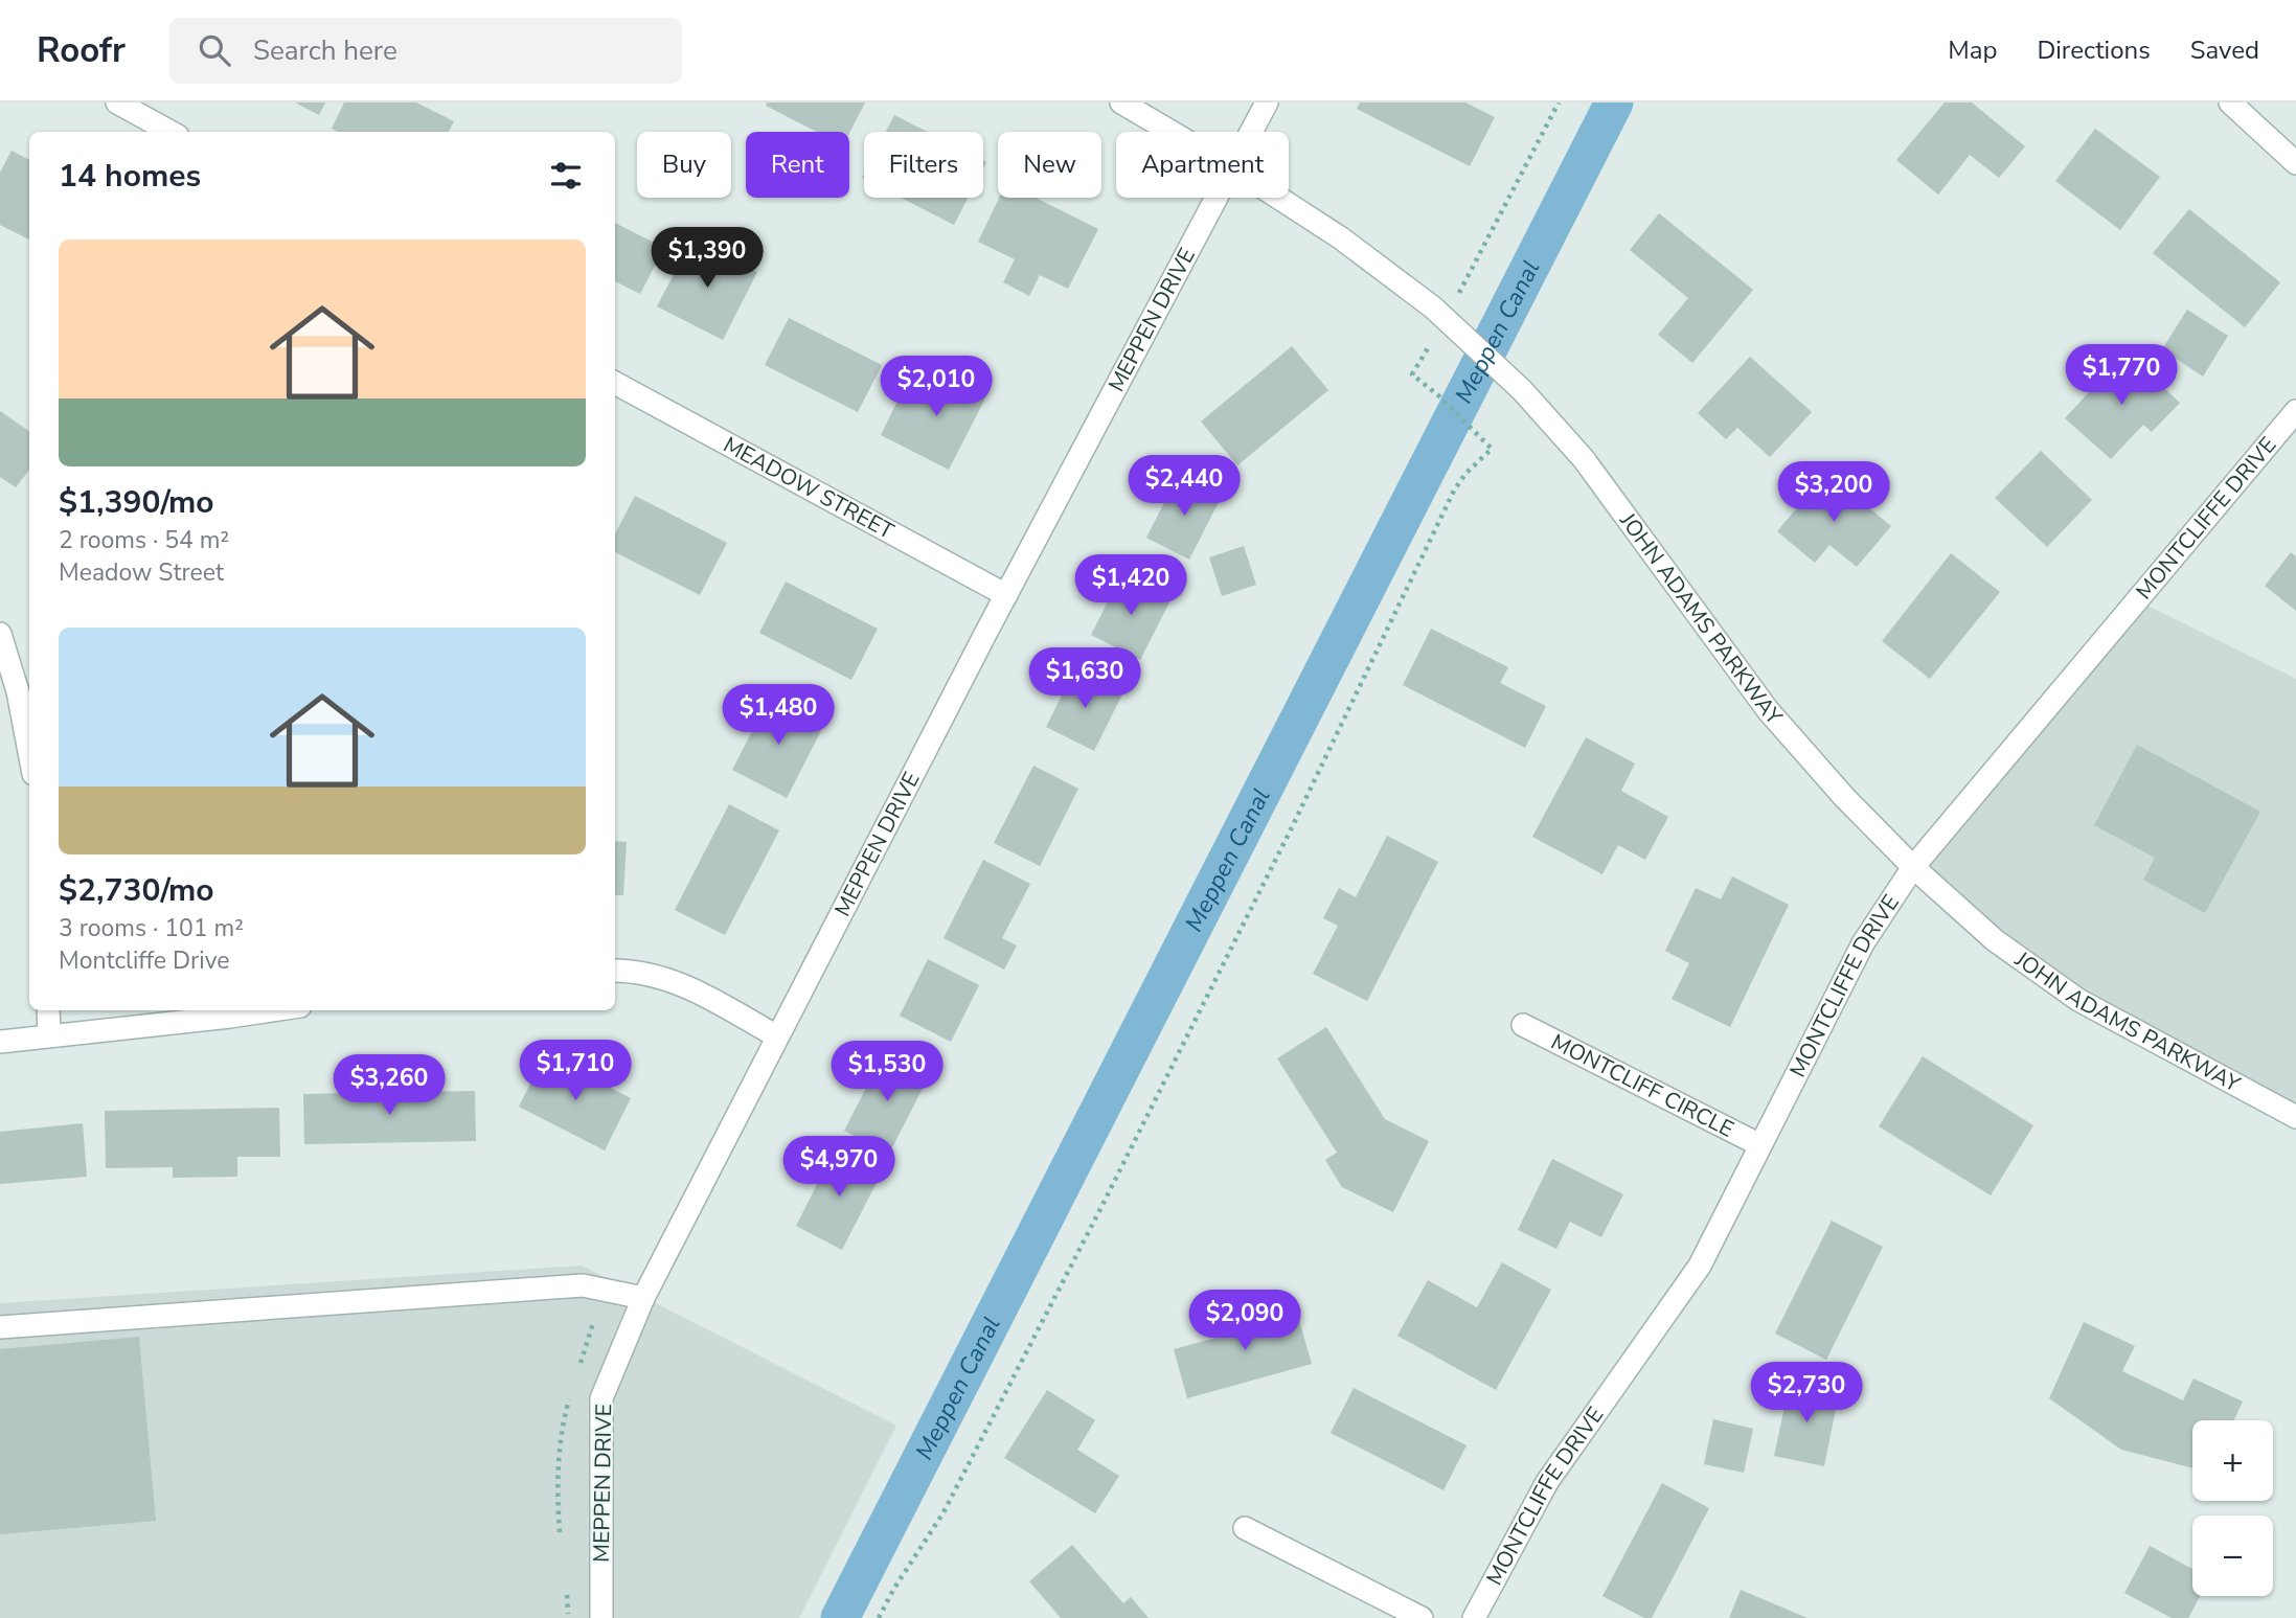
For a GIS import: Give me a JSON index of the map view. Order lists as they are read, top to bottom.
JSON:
{
  "streets": {
    "street": [
      "MEPPEN DRIVE",
      "MEADOW STREET",
      "MONTCLIFFE DRIVE",
      "JOHN ADAMS PARKWAY",
      "MONTCLIFF CIRCLE"
    ]
  },
  "crossings": [
    ["MEPPEN DRIVE", "MEADOW STREET"],
    ["MONTCLIFFE DRIVE", "JOHN ADAMS PARKWAY"],
    ["MONTCLIFFE DRIVE", "MONTCLIFF CIRCLE"]
  ],
  "water": ["Meppen Canal"],
  "page": {
    "header": "Roofr",
    "search": "Search here",
    "nav": ["Map", "Directions", "Saved"],
    "chip": [
      "Buy",
      "Rent",
      "Filters",
      "New",
      "Apartment"
    ],
    "heading": "14 homes",
    "list": [
      {
        "name": "$1,390/mo",
        "note": "2 rooms · 54 m² · Meadow Street"
      },
      {
        "name": "$2,730/mo",
        "note": "3 rooms · 101 m² · Montcliffe Drive"
      }
    ],
    "price": [
      "$1,390",
      "$1,770",
      "$2,010",
      "$2,440",
      "$3,200",
      "$1,420",
      "$1,630",
      "$1,480",
      "$1,710",
      "$1,530",
      "$3,260",
      "$4,970",
      "$2,090",
      "$2,730"
    ],
    "map_buttons": ["+", "−"]
  }
}
